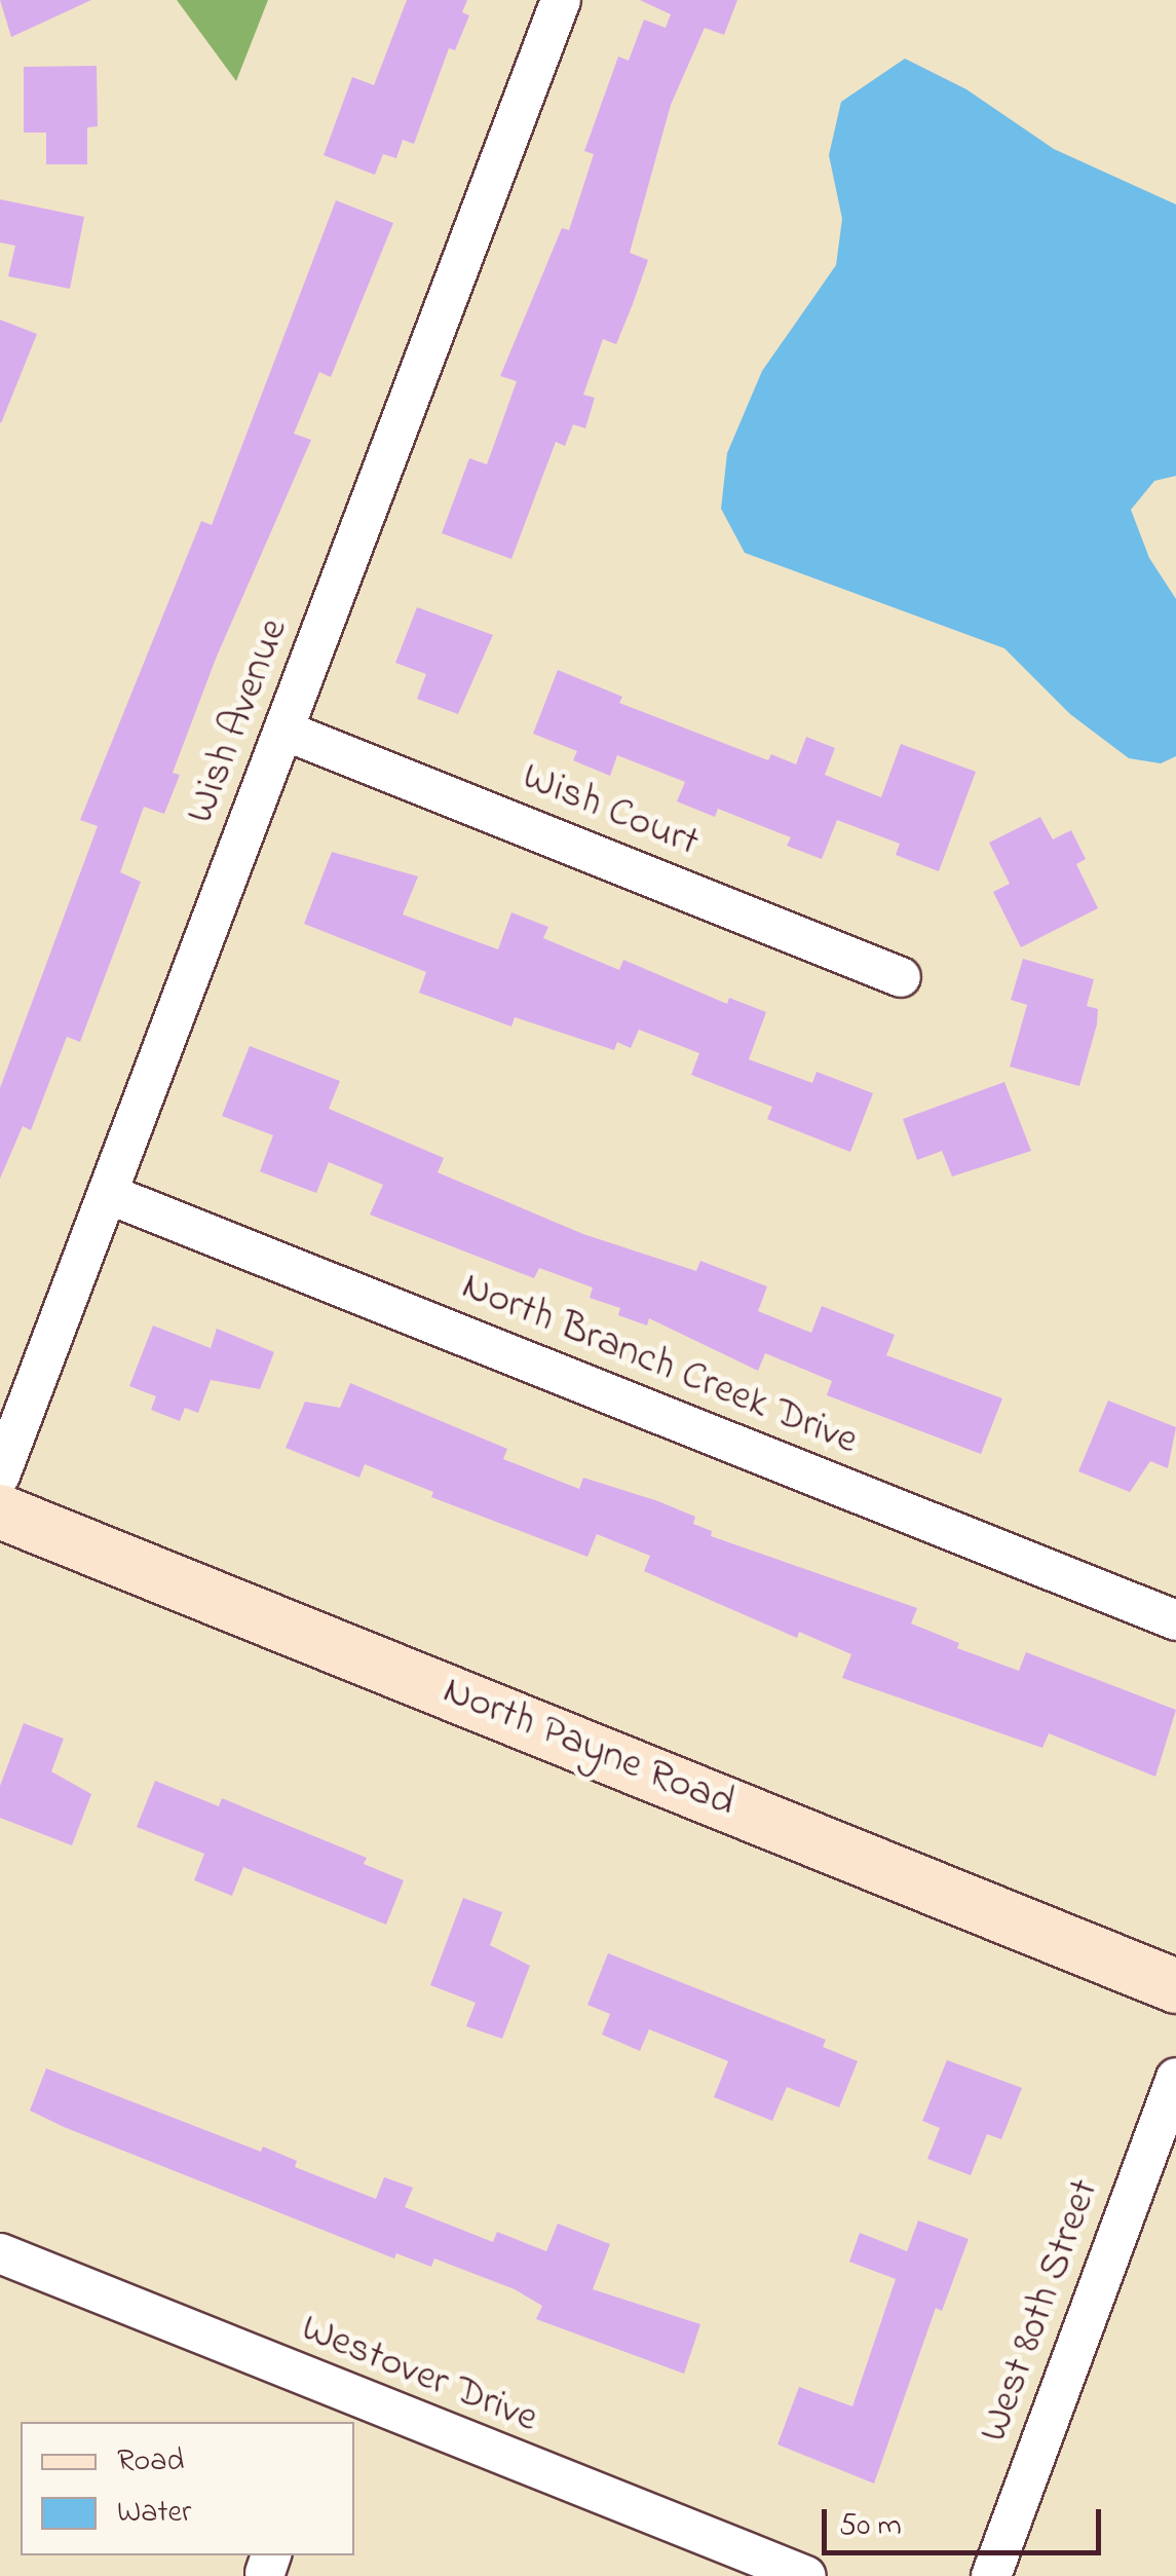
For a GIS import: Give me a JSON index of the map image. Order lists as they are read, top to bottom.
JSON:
{
  "streets": {
    "street": [
      "Wish Avenue",
      "Wish Court",
      "North Branch Creek Drive",
      "North Payne Road",
      "West 80th Street",
      "Westover Drive"
    ]
  },
  "crossings": [
    ["Wish Avenue", "Wish Court"],
    ["Wish Avenue", "North Branch Creek Drive"]
  ],
  "legend": ["Road", "Water"],
  "scale_bar": "50 m"
}
